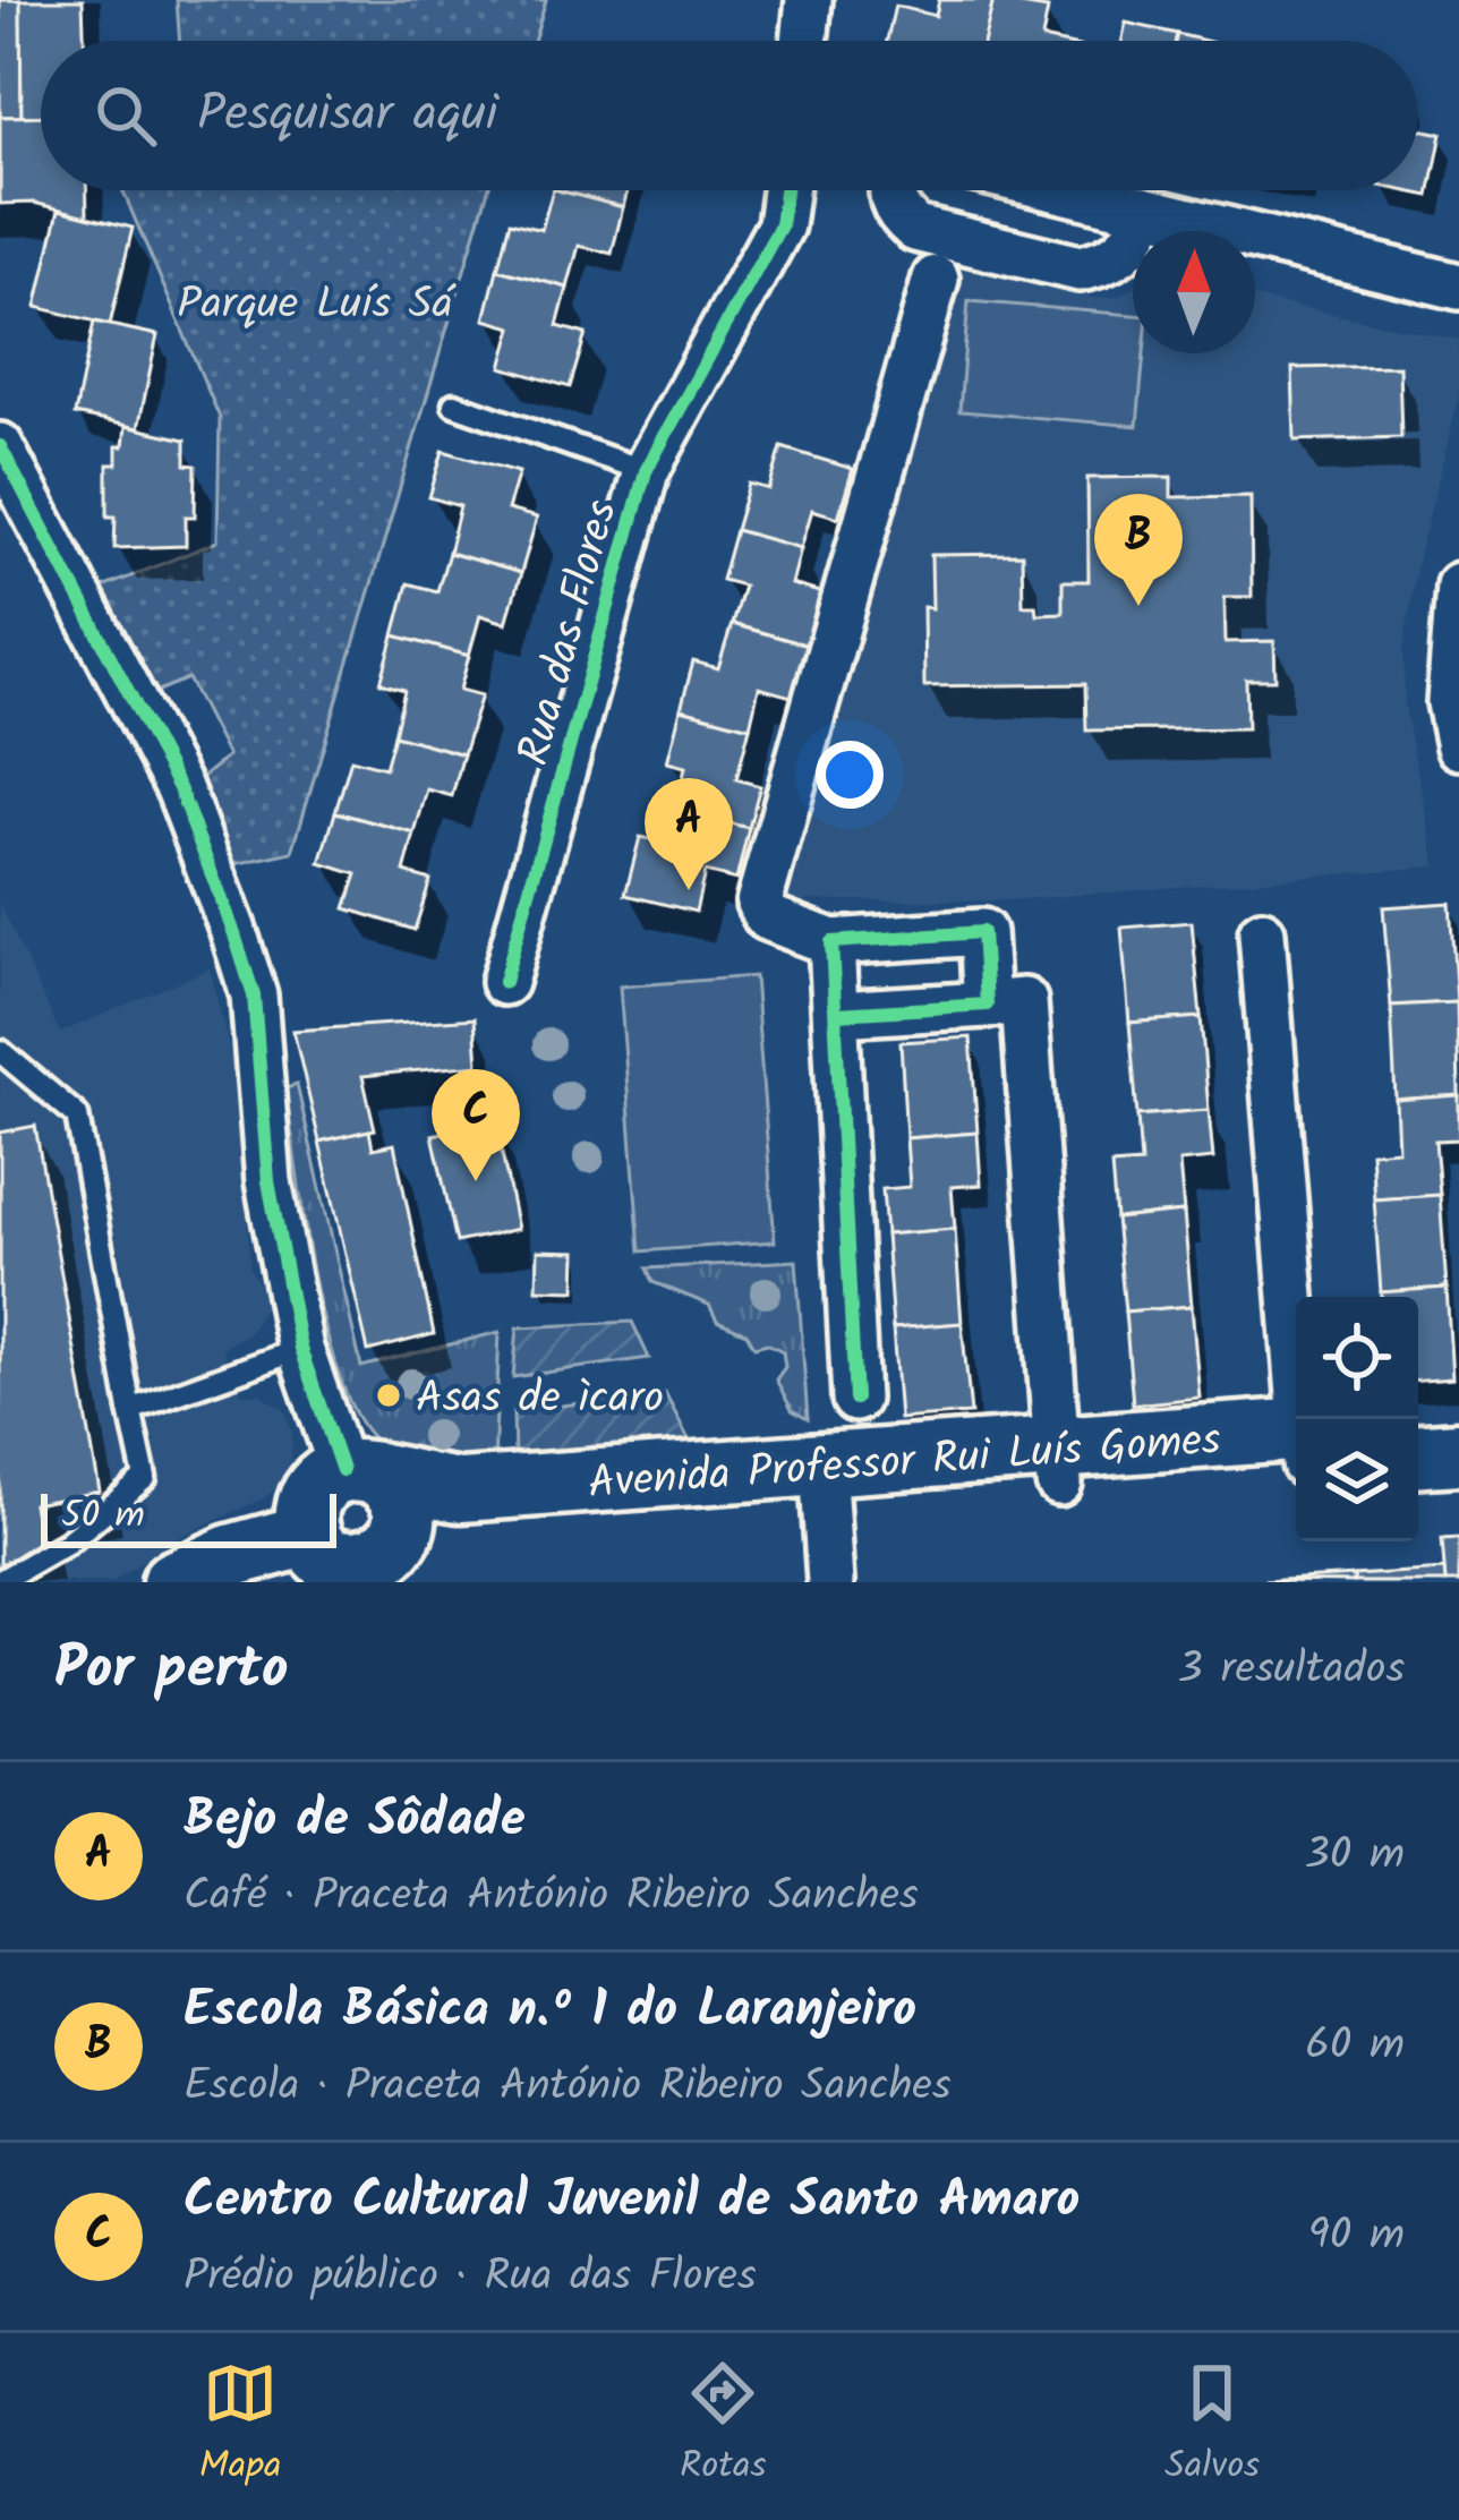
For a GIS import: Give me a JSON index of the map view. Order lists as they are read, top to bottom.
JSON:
{
  "streets": {
    "main road": ["Avenida Professor Rui Luís Gomes"],
    "street": ["Rua das Flores"]
  },
  "parks": ["Parque Luís Sá"],
  "places": ["Asas de ìcaro"],
  "scale_bar": "50 m",
  "north": "top",
  "page": {
    "search": "Pesquisar aqui",
    "pins": ["B", "A", "C"],
    "scale": "50 m",
    "heading": ["Por perto", "3 resultados"],
    "list": [
      {
        "mark": "A",
        "name": "Bejo de Sôdade",
        "note": "Café · Praceta António Ribeiro Sanches",
        "value": "30 m"
      },
      {
        "mark": "B",
        "name": "Escola Básica n.º 1 do Laranjeiro",
        "note": "Escola · Praceta António Ribeiro Sanches",
        "value": "60 m"
      },
      {
        "mark": "C",
        "name": "Centro Cultural Juvenil de Santo Amaro",
        "note": "Prédio público · Rua das Flores",
        "value": "90 m"
      }
    ],
    "nav": ["Mapa", "Rotas", "Salvos"]
  }
}
